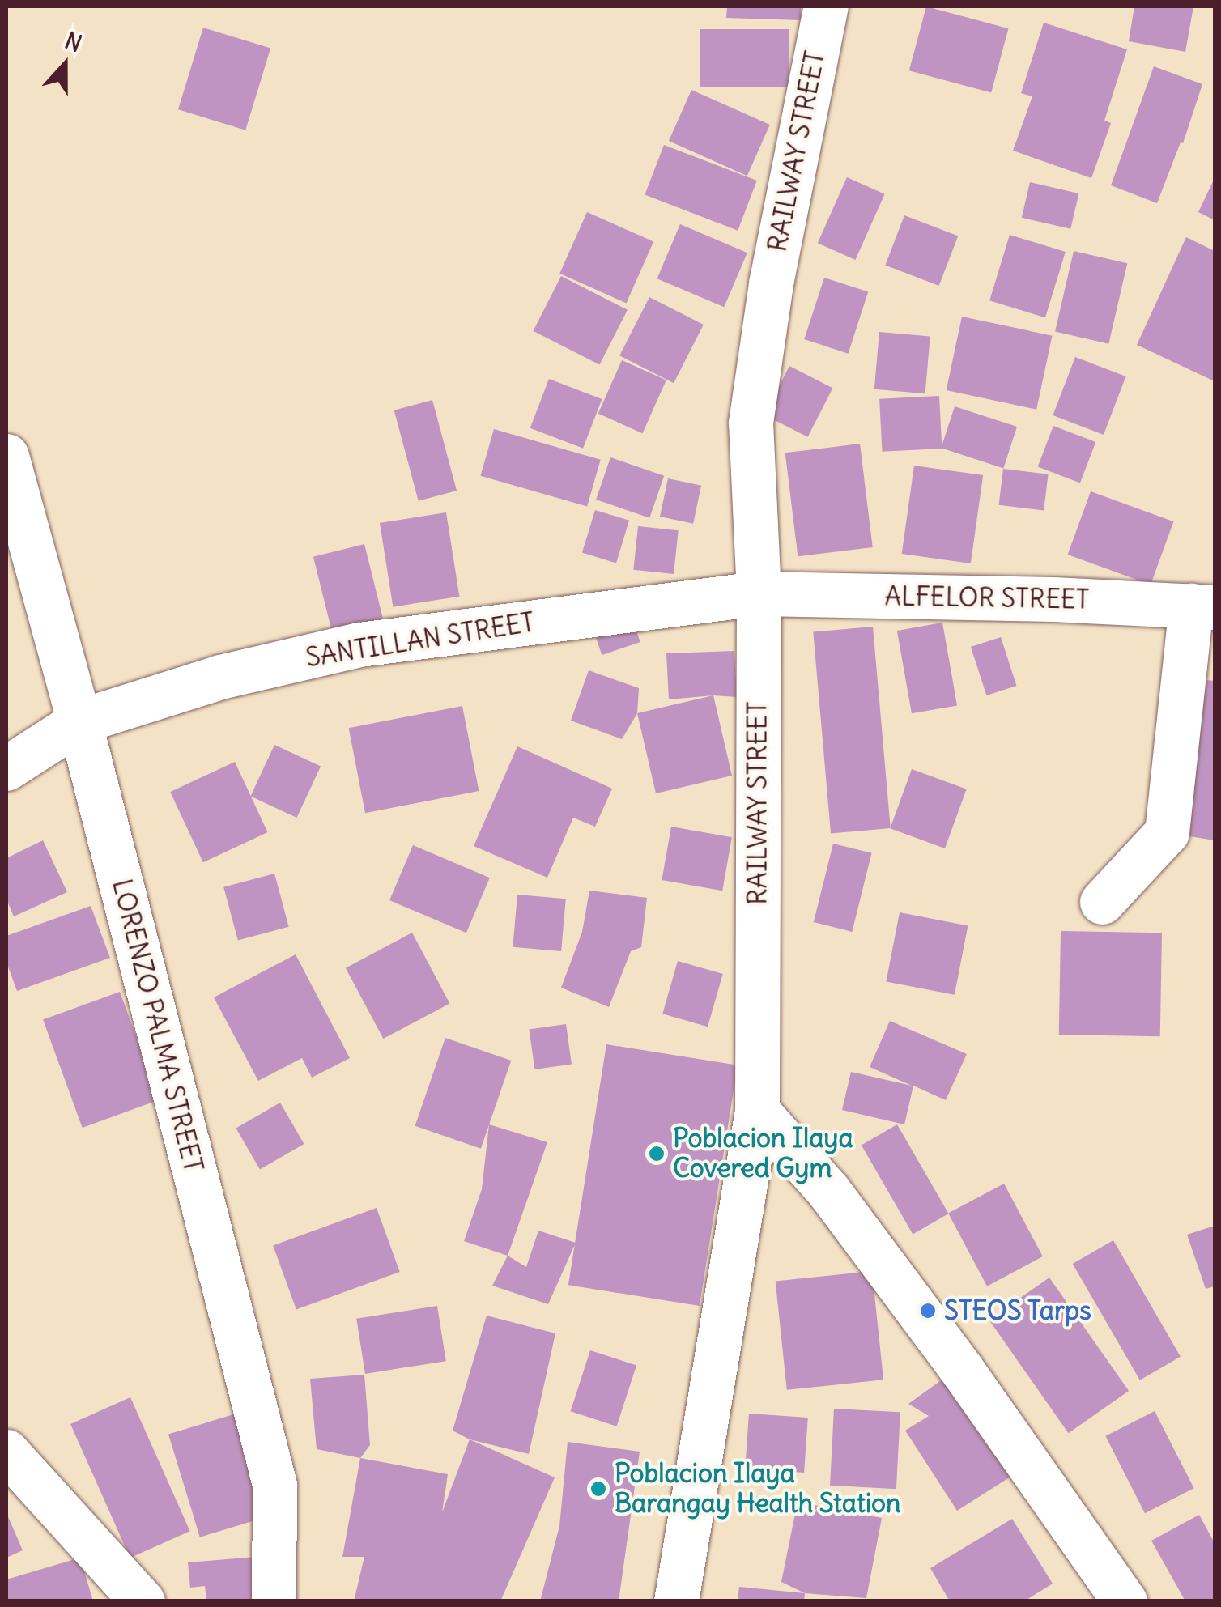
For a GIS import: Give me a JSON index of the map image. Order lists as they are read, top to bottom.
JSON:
{
  "streets": {
    "street": [
      "RAILWAY STREET",
      "ALFELOR STREET",
      "SANTILLAN STREET",
      "LORENZO PALMA STREET"
    ]
  },
  "crossings": [
    ["RAILWAY STREET", "ALFELOR STREET"],
    ["RAILWAY STREET", "SANTILLAN STREET"],
    ["ALFELOR STREET", "SANTILLAN STREET"],
    ["SANTILLAN STREET", "LORENZO PALMA STREET"]
  ],
  "places": ["Poblacion Ilaya Covered Gym", "STEOS Tarps", "Poblacion Ilaya Barangay Health Station"],
  "north": "top"
}
